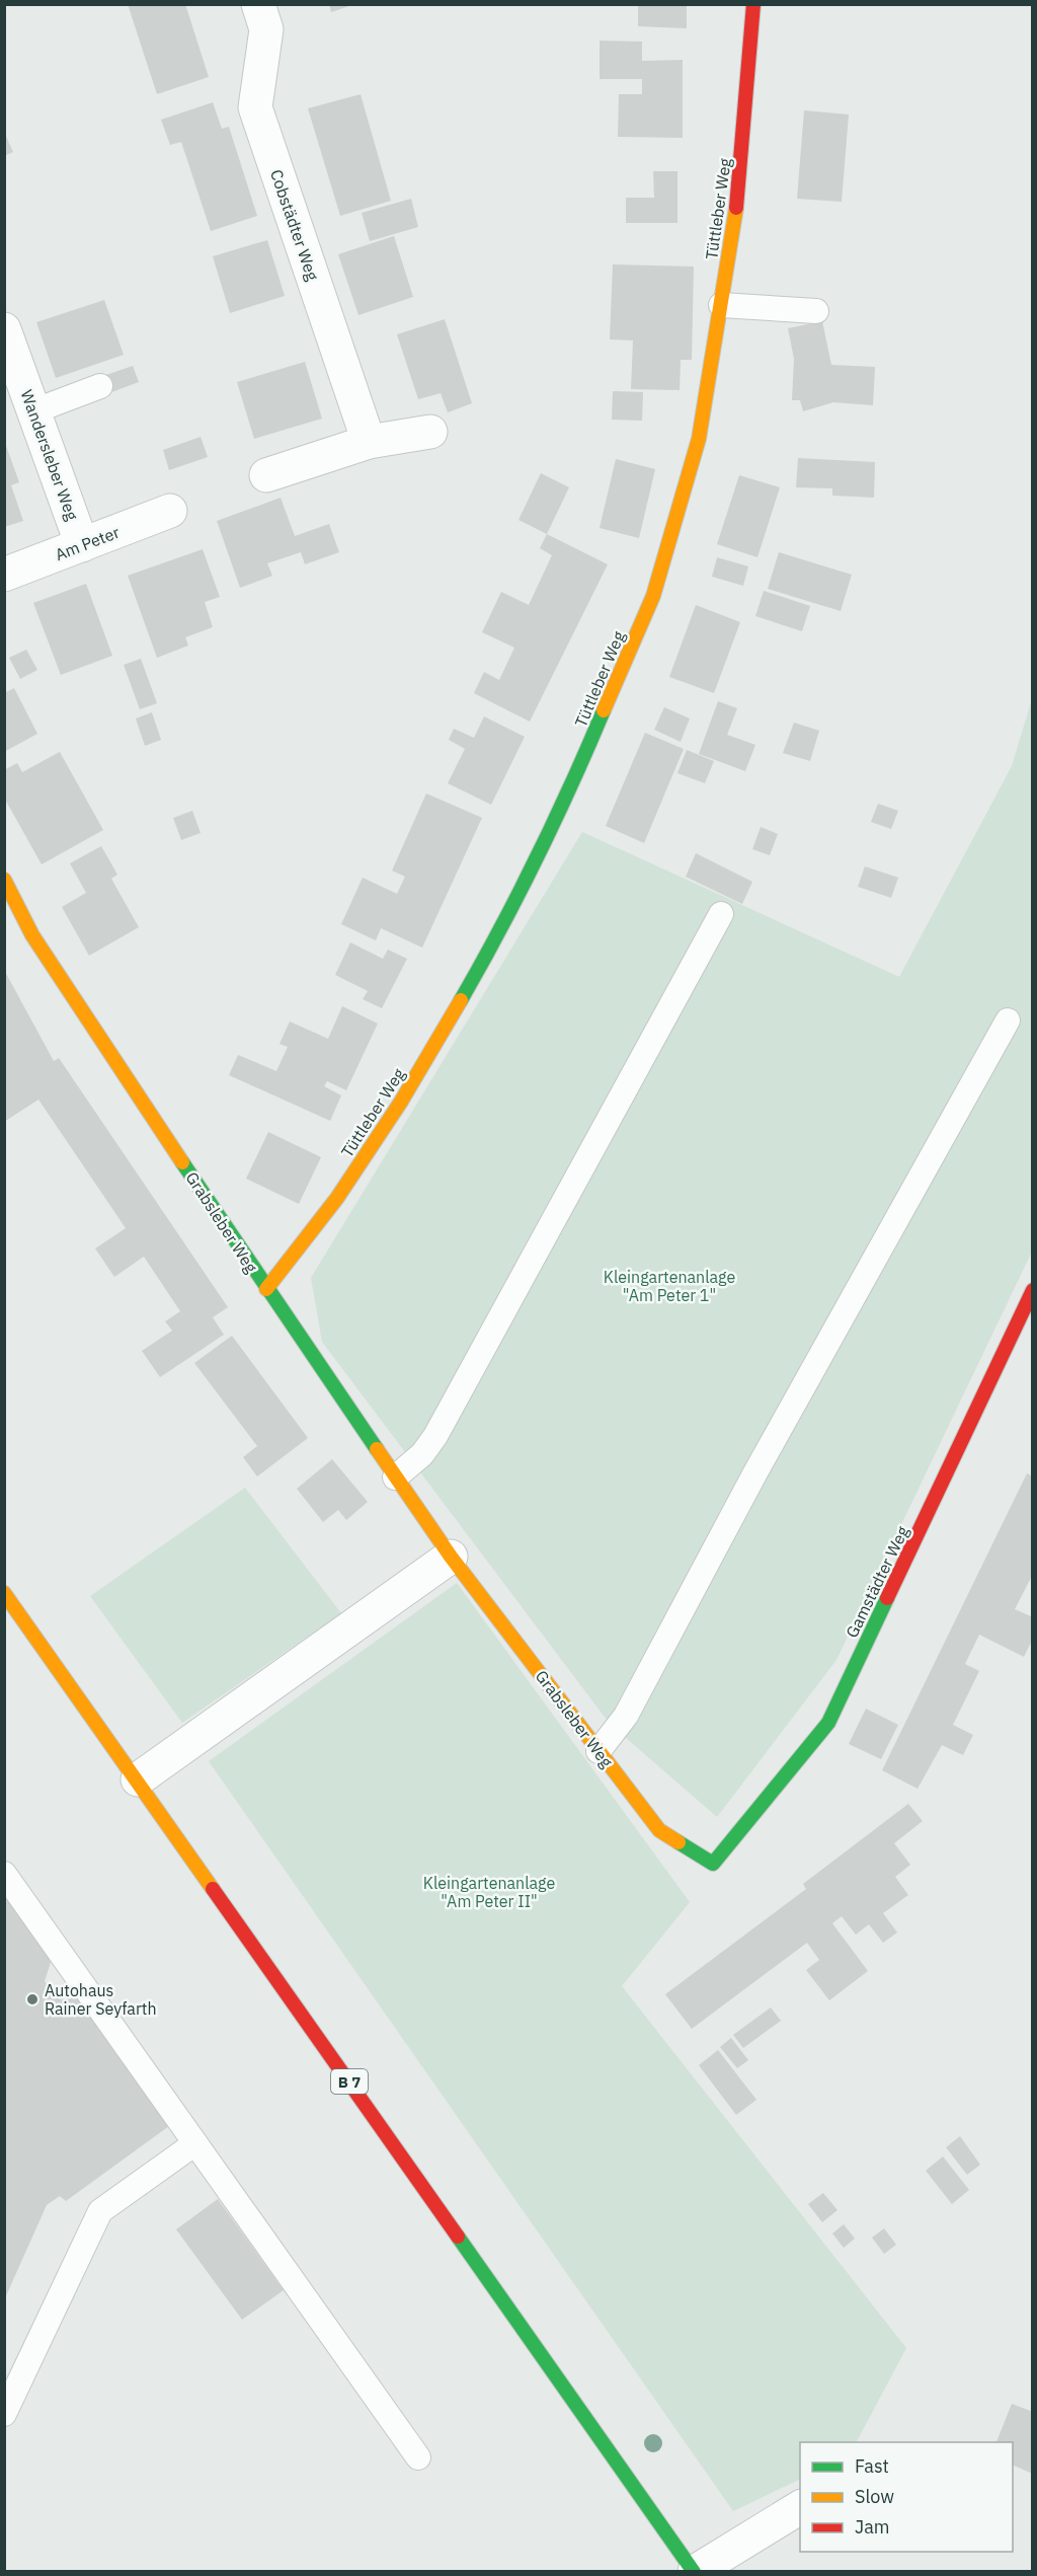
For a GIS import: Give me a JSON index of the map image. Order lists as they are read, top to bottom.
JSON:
{
  "streets": {
    "street": [
      "Tüttleber Weg",
      "Cobstädter Weg",
      "Wandersleber Weg",
      "Am Peter",
      "Grabsleber Weg",
      "Gamstädter Weg",
      "B 7"
    ]
  },
  "crossings": [
    ["Tüttleber Weg", "Grabsleber Weg"],
    ["Wandersleber Weg", "Am Peter"],
    ["Grabsleber Weg", "Gamstädter Weg"]
  ],
  "parks": ["Kleingartenanlage \"Am Peter 1\"", "Kleingartenanlage \"Am Peter II\""],
  "places": ["Autohaus Rainer Seyfarth"],
  "legend": ["Fast", "Slow", "Jam"]
}
